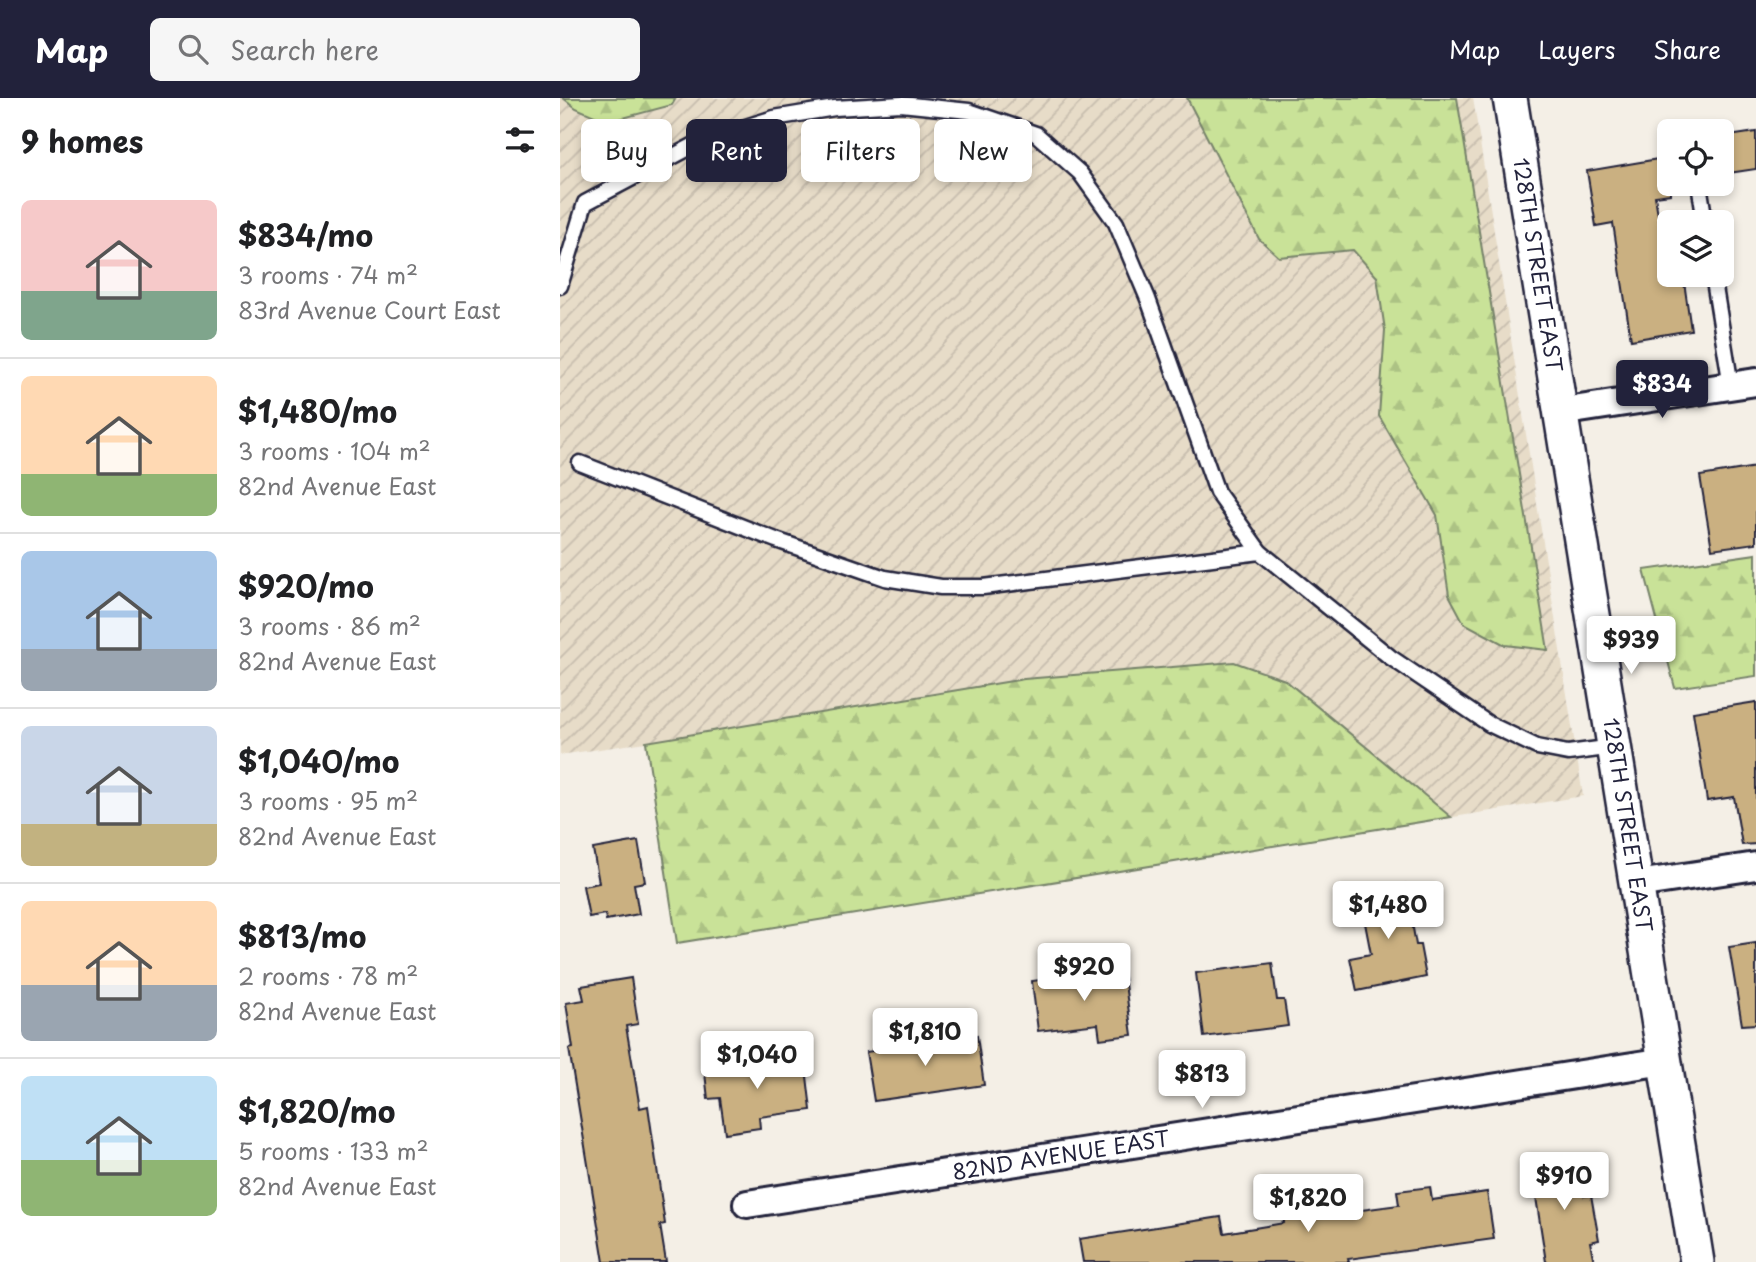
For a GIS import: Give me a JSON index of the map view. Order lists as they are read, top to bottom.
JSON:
{
  "streets": {
    "street": ["128TH STREET EAST", "82ND AVENUE EAST"]
  },
  "crossings": [
    ["128TH STREET EAST", "82ND AVENUE EAST"]
  ],
  "page": {
    "header": "Map",
    "search": "Search here",
    "nav": ["Map", "Layers", "Share"],
    "heading": "9 homes",
    "chip": [
      "Buy",
      "Rent",
      "Filters",
      "New"
    ],
    "list": [
      {
        "name": "$834/mo",
        "note": "3 rooms · 74 m² · 83rd Avenue Court East"
      },
      {
        "name": "$1,480/mo",
        "note": "3 rooms · 104 m² · 82nd Avenue East"
      },
      {
        "name": "$920/mo",
        "note": "3 rooms · 86 m² · 82nd Avenue East"
      },
      {
        "name": "$1,040/mo",
        "note": "3 rooms · 95 m² · 82nd Avenue East"
      },
      {
        "name": "$813/mo",
        "note": "2 rooms · 78 m² · 82nd Avenue East"
      },
      {
        "name": "$1,820/mo",
        "note": "5 rooms · 133 m² · 82nd Avenue East"
      }
    ],
    "price": [
      "$834",
      "$939",
      "$1,480",
      "$920",
      "$1,810",
      "$1,040",
      "$813",
      "$910",
      "$1,820"
    ]
  }
}
